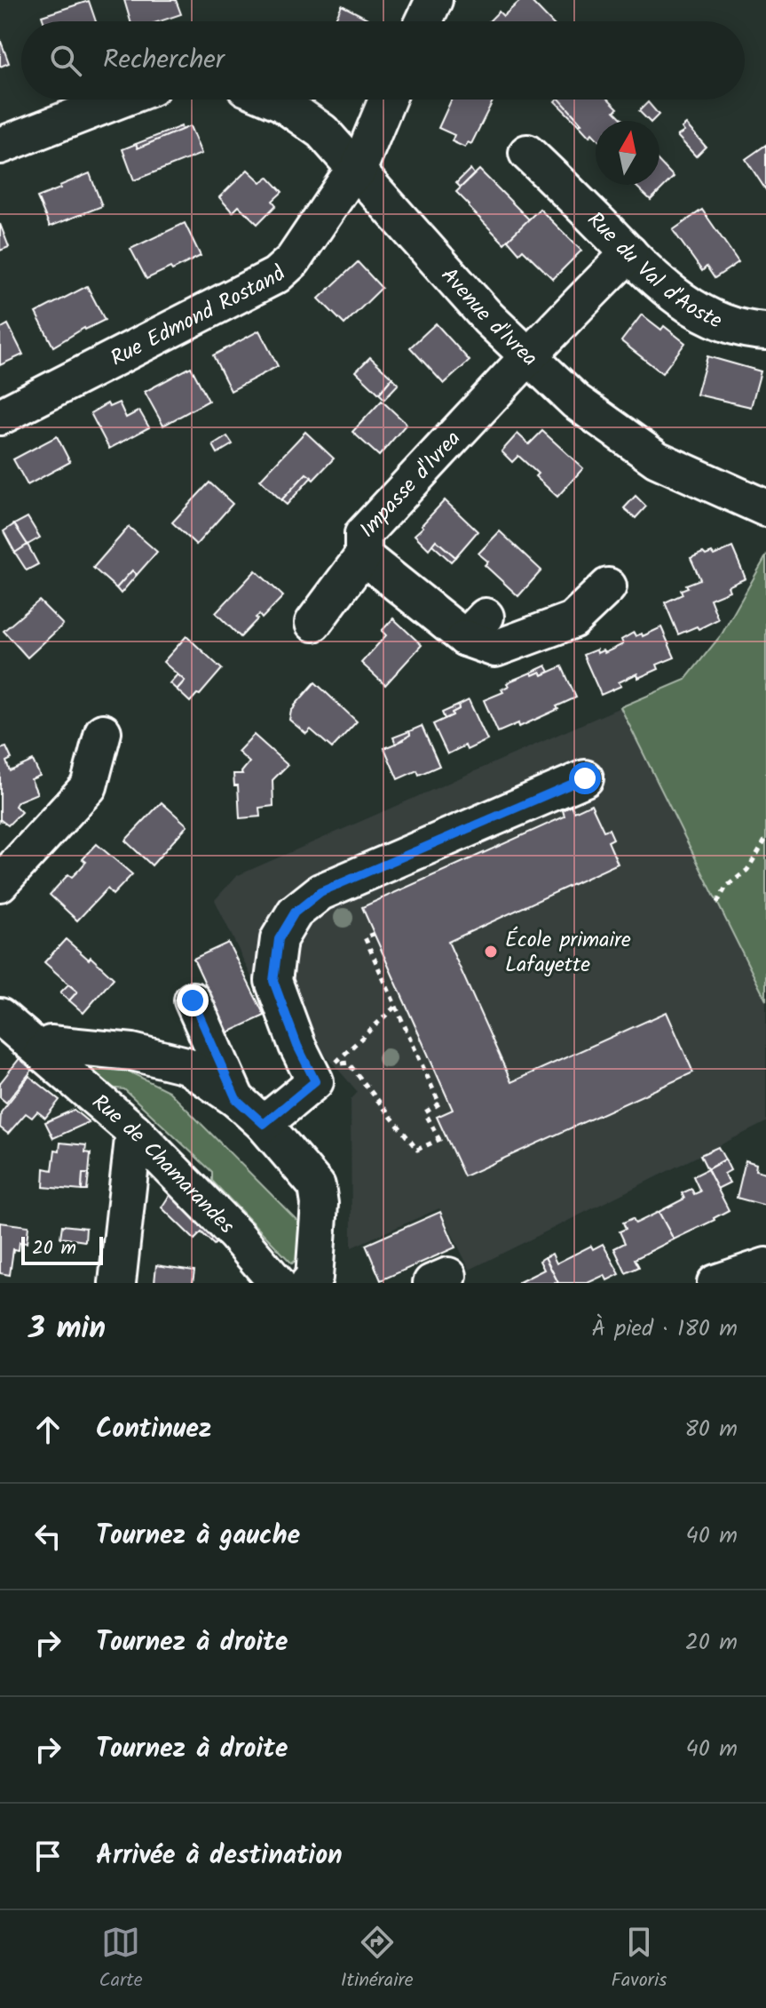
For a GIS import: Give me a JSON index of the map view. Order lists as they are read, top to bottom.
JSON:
{
  "streets": {
    "street": [
      "Rue du Val d'Aoste",
      "Rue Edmond Rostand",
      "Avenue d'Ivrea",
      "Impasse d'Ivrea",
      "Rue de Chamarandes"
    ]
  },
  "crossings": [
    ["Rue du Val d'Aoste", "Impasse d'Ivrea"],
    ["Rue Edmond Rostand", "Avenue d'Ivrea"],
    ["Avenue d'Ivrea", "Impasse d'Ivrea"]
  ],
  "places": ["École primaire Lafayette"],
  "scale_bar": "20 m",
  "north": "top",
  "page": {
    "search": "Rechercher",
    "scale": "20 m",
    "heading": ["3 min", "À pied · 180 m"],
    "list": [
      ["Continuez", "80 m"],
      ["Tournez à gauche", "40 m"],
      ["Tournez à droite", "20 m"],
      ["Tournez à droite", "40 m"],
      "Arrivée à destination"
    ],
    "nav": ["Carte", "Itinéraire", "Favoris"]
  }
}
